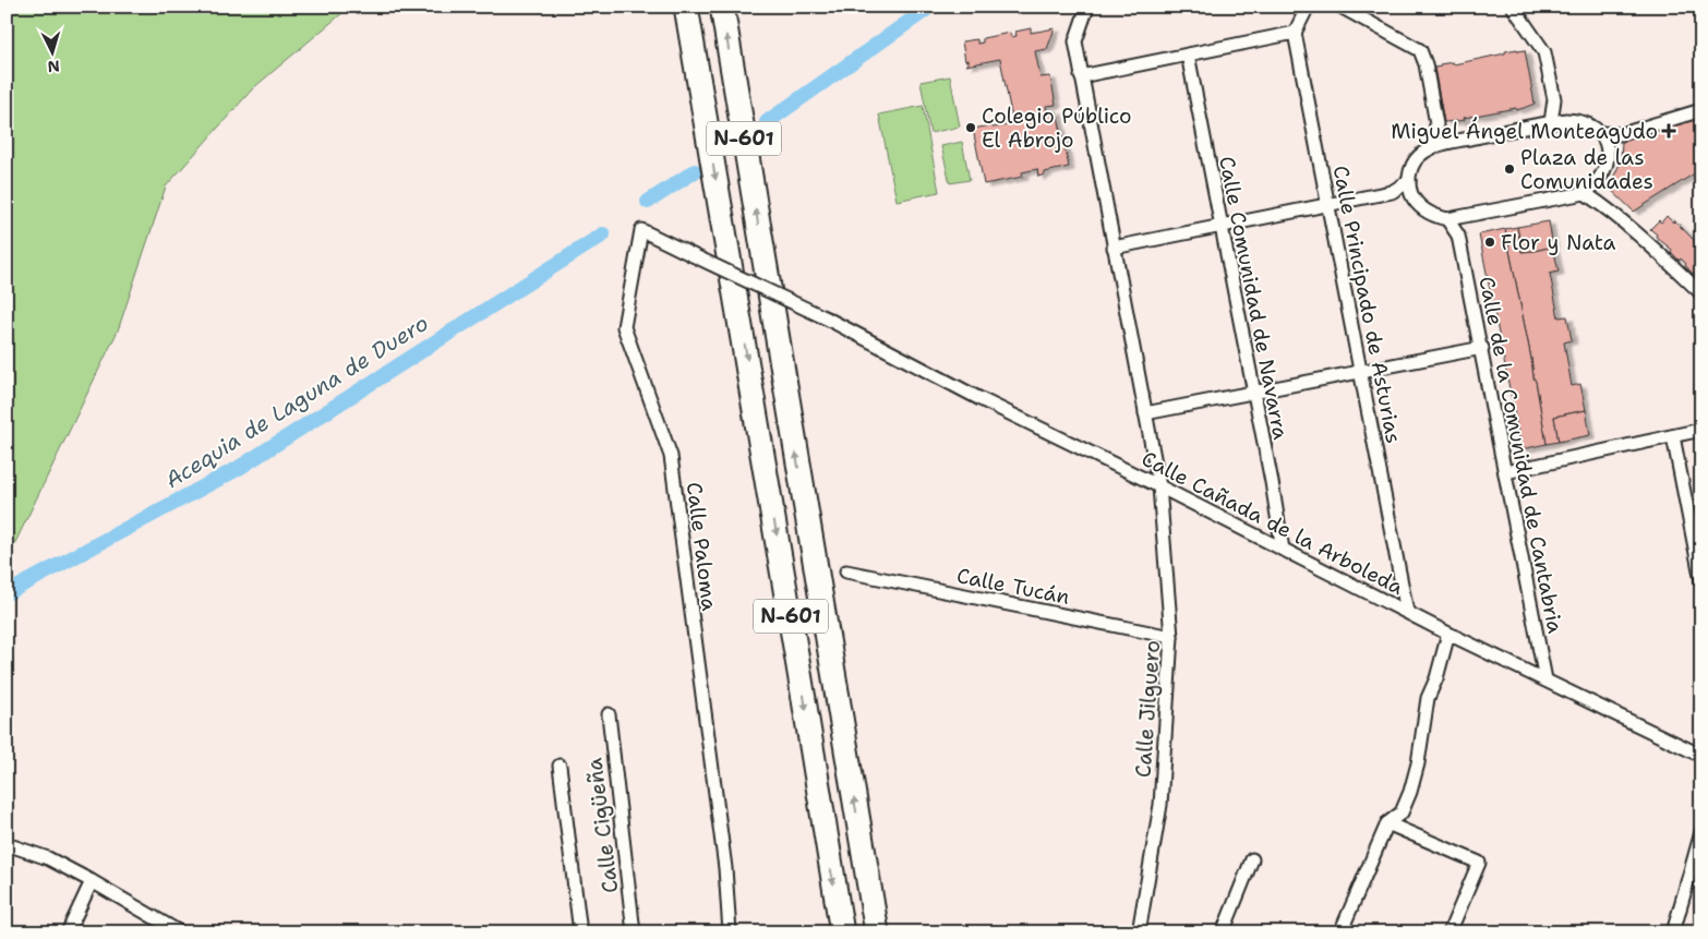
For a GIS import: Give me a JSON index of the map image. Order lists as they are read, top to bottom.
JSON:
{
  "streets": {
    "highway": ["N-601"],
    "street": [
      "Calle Comunidad de Navarra",
      "Calle Principado de Asturias",
      "Calle de la Comunidad de Cantabria",
      "Calle Cañada de la Arboleda",
      "Calle Paloma",
      "Calle Tucán",
      "Calle Jilguero",
      "Calle Cigüeña"
    ]
  },
  "crossings": [
    ["Calle Comunidad de Navarra", "Calle Cañada de la Arboleda"],
    ["Calle Principado de Asturias", "Calle Cañada de la Arboleda"],
    ["Calle de la Comunidad de Cantabria", "Calle Cañada de la Arboleda"],
    ["Calle Cañada de la Arboleda", "Calle Paloma"],
    ["Calle Cañada de la Arboleda", "Calle Jilguero"],
    ["Calle Tucán", "Calle Jilguero"]
  ],
  "water": ["Acequia de Laguna de Duero"],
  "places": {
    "other": ["Colegio Público El Abrojo", "Plaza de las Comunidades", "Flor y Nata"],
    "health": ["Miguel Ángel Monteagudo"]
  },
  "north": "bottom"
}
